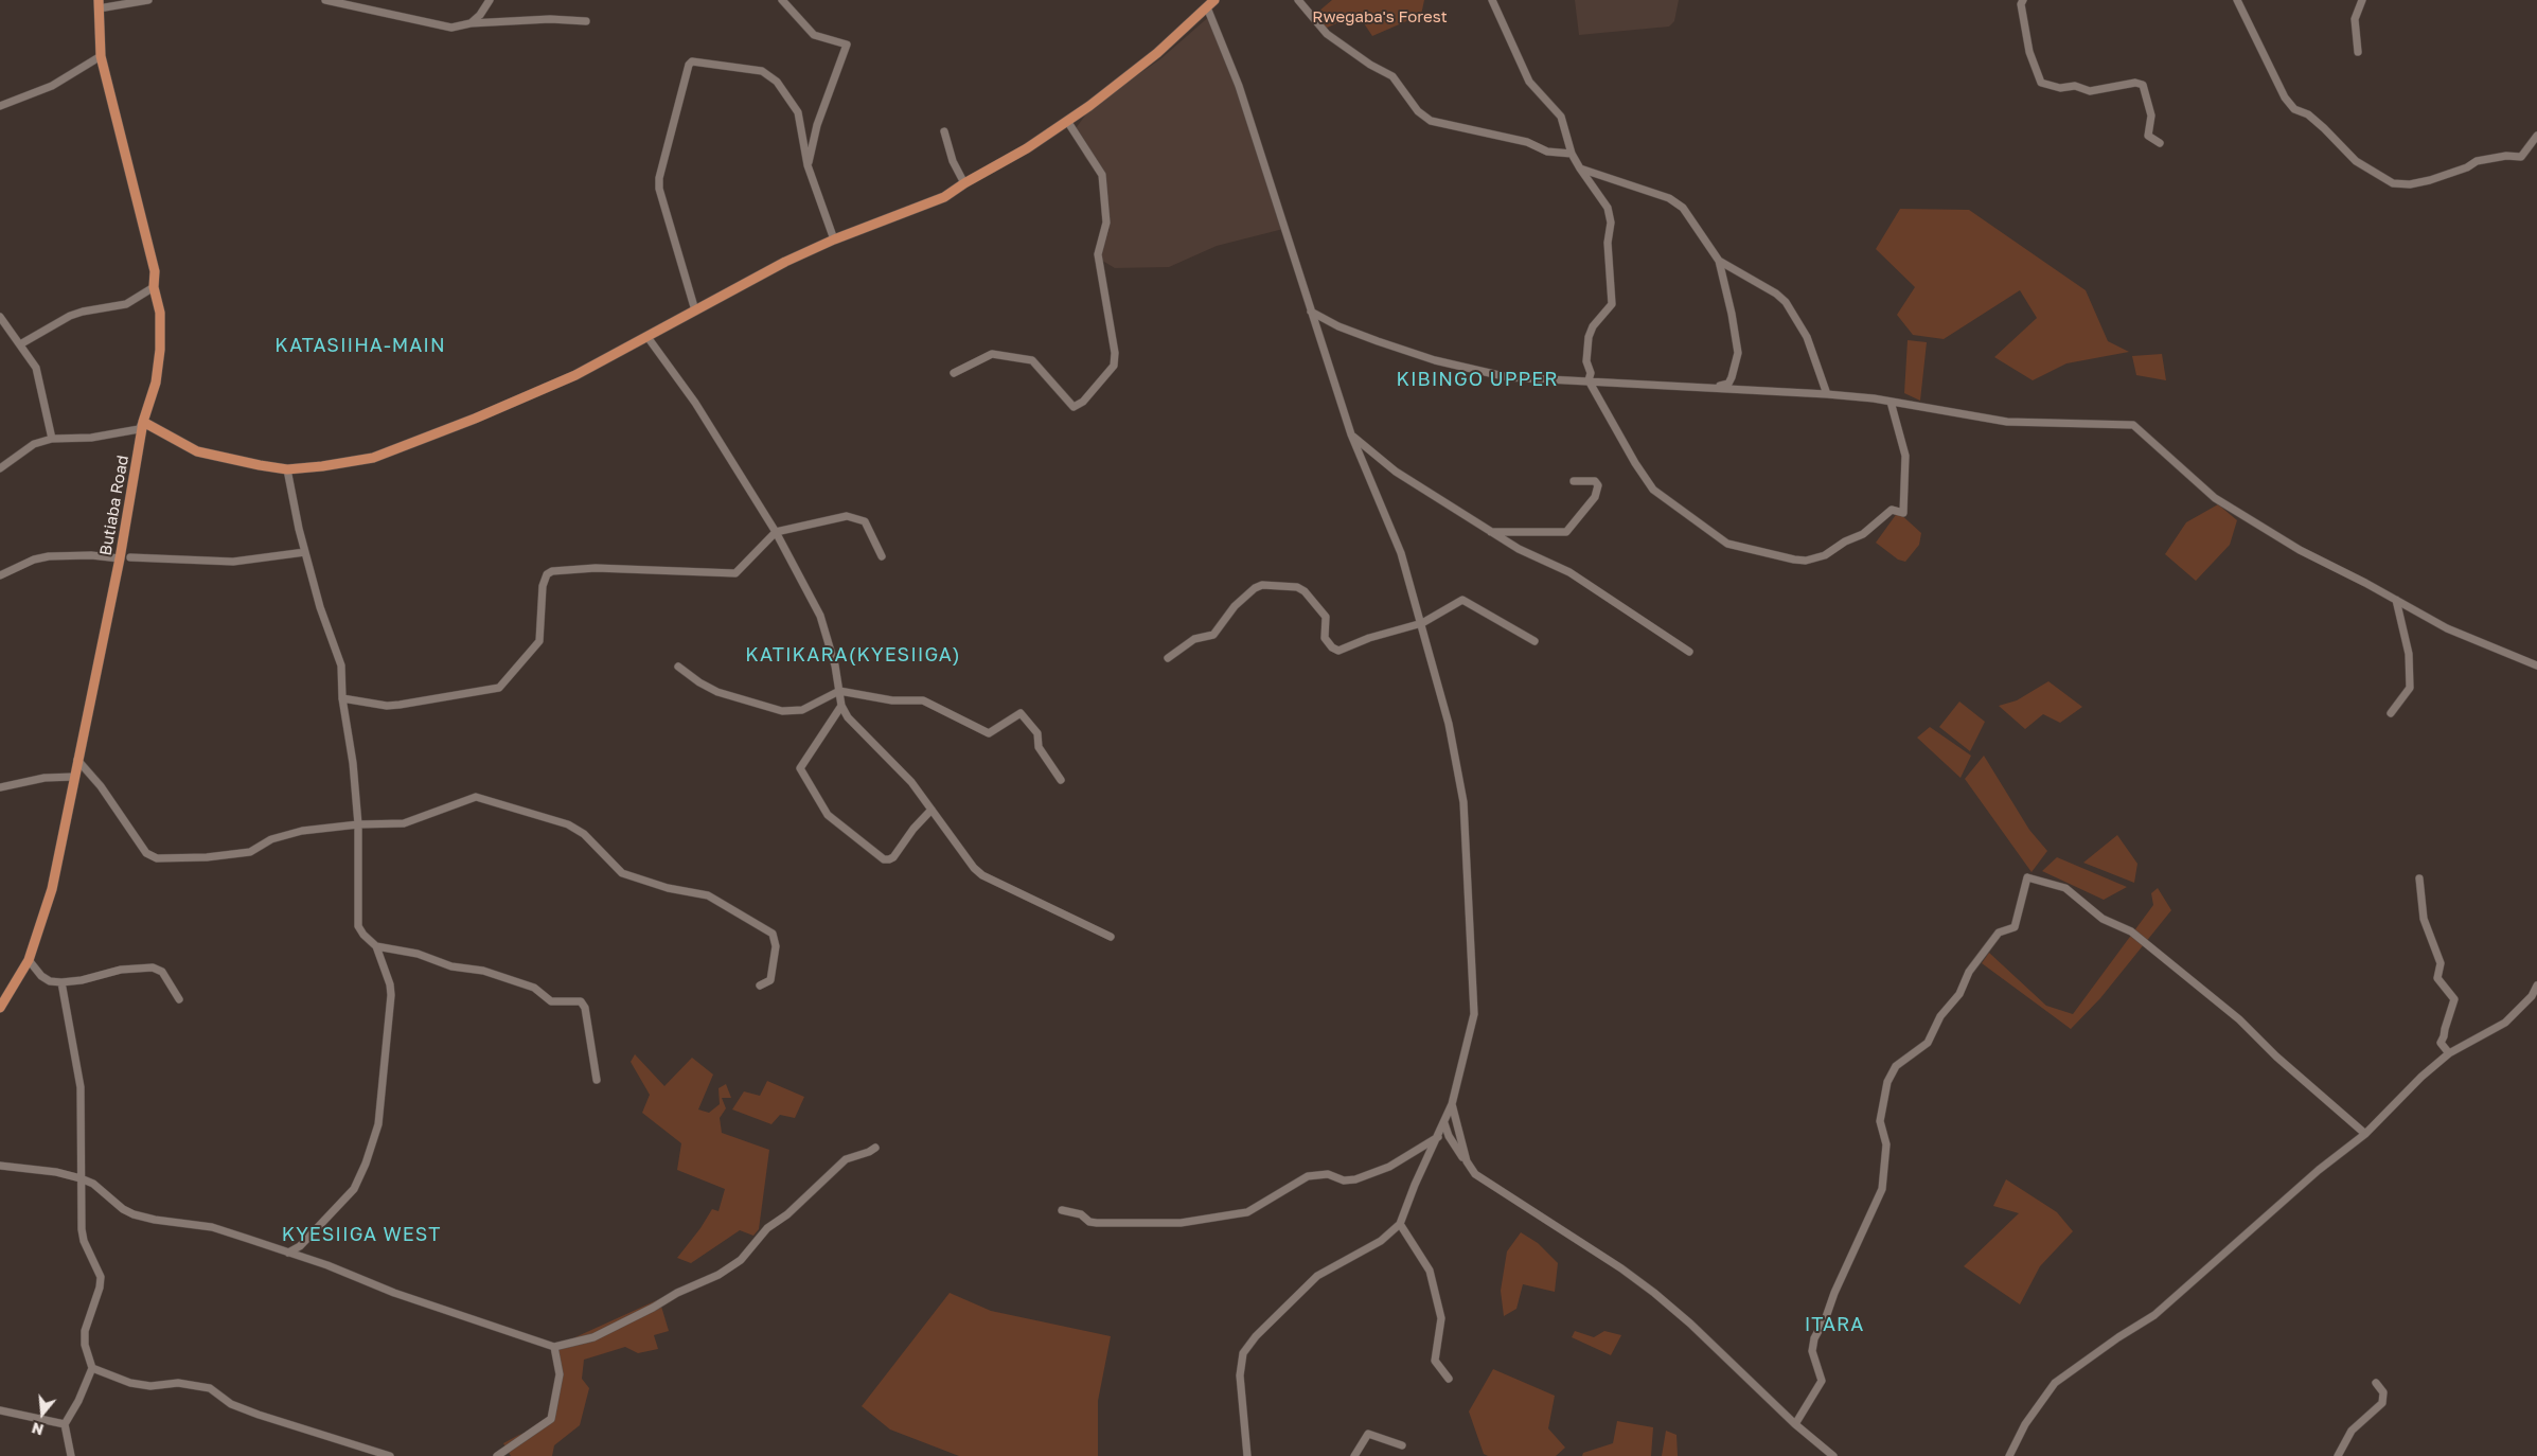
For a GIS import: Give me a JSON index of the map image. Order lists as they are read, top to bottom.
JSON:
{
  "streets": {
    "main road": ["Butiaba Road"]
  },
  "districts": [
    "KATASIIHA-MAIN",
    "KIBINGO UPPER",
    "KATIKARA(KYESIIGA)",
    "KYESIIGA WEST",
    "ITARA"
  ],
  "parks": ["Rwegaba's Forest"],
  "north": "bottom"
}
